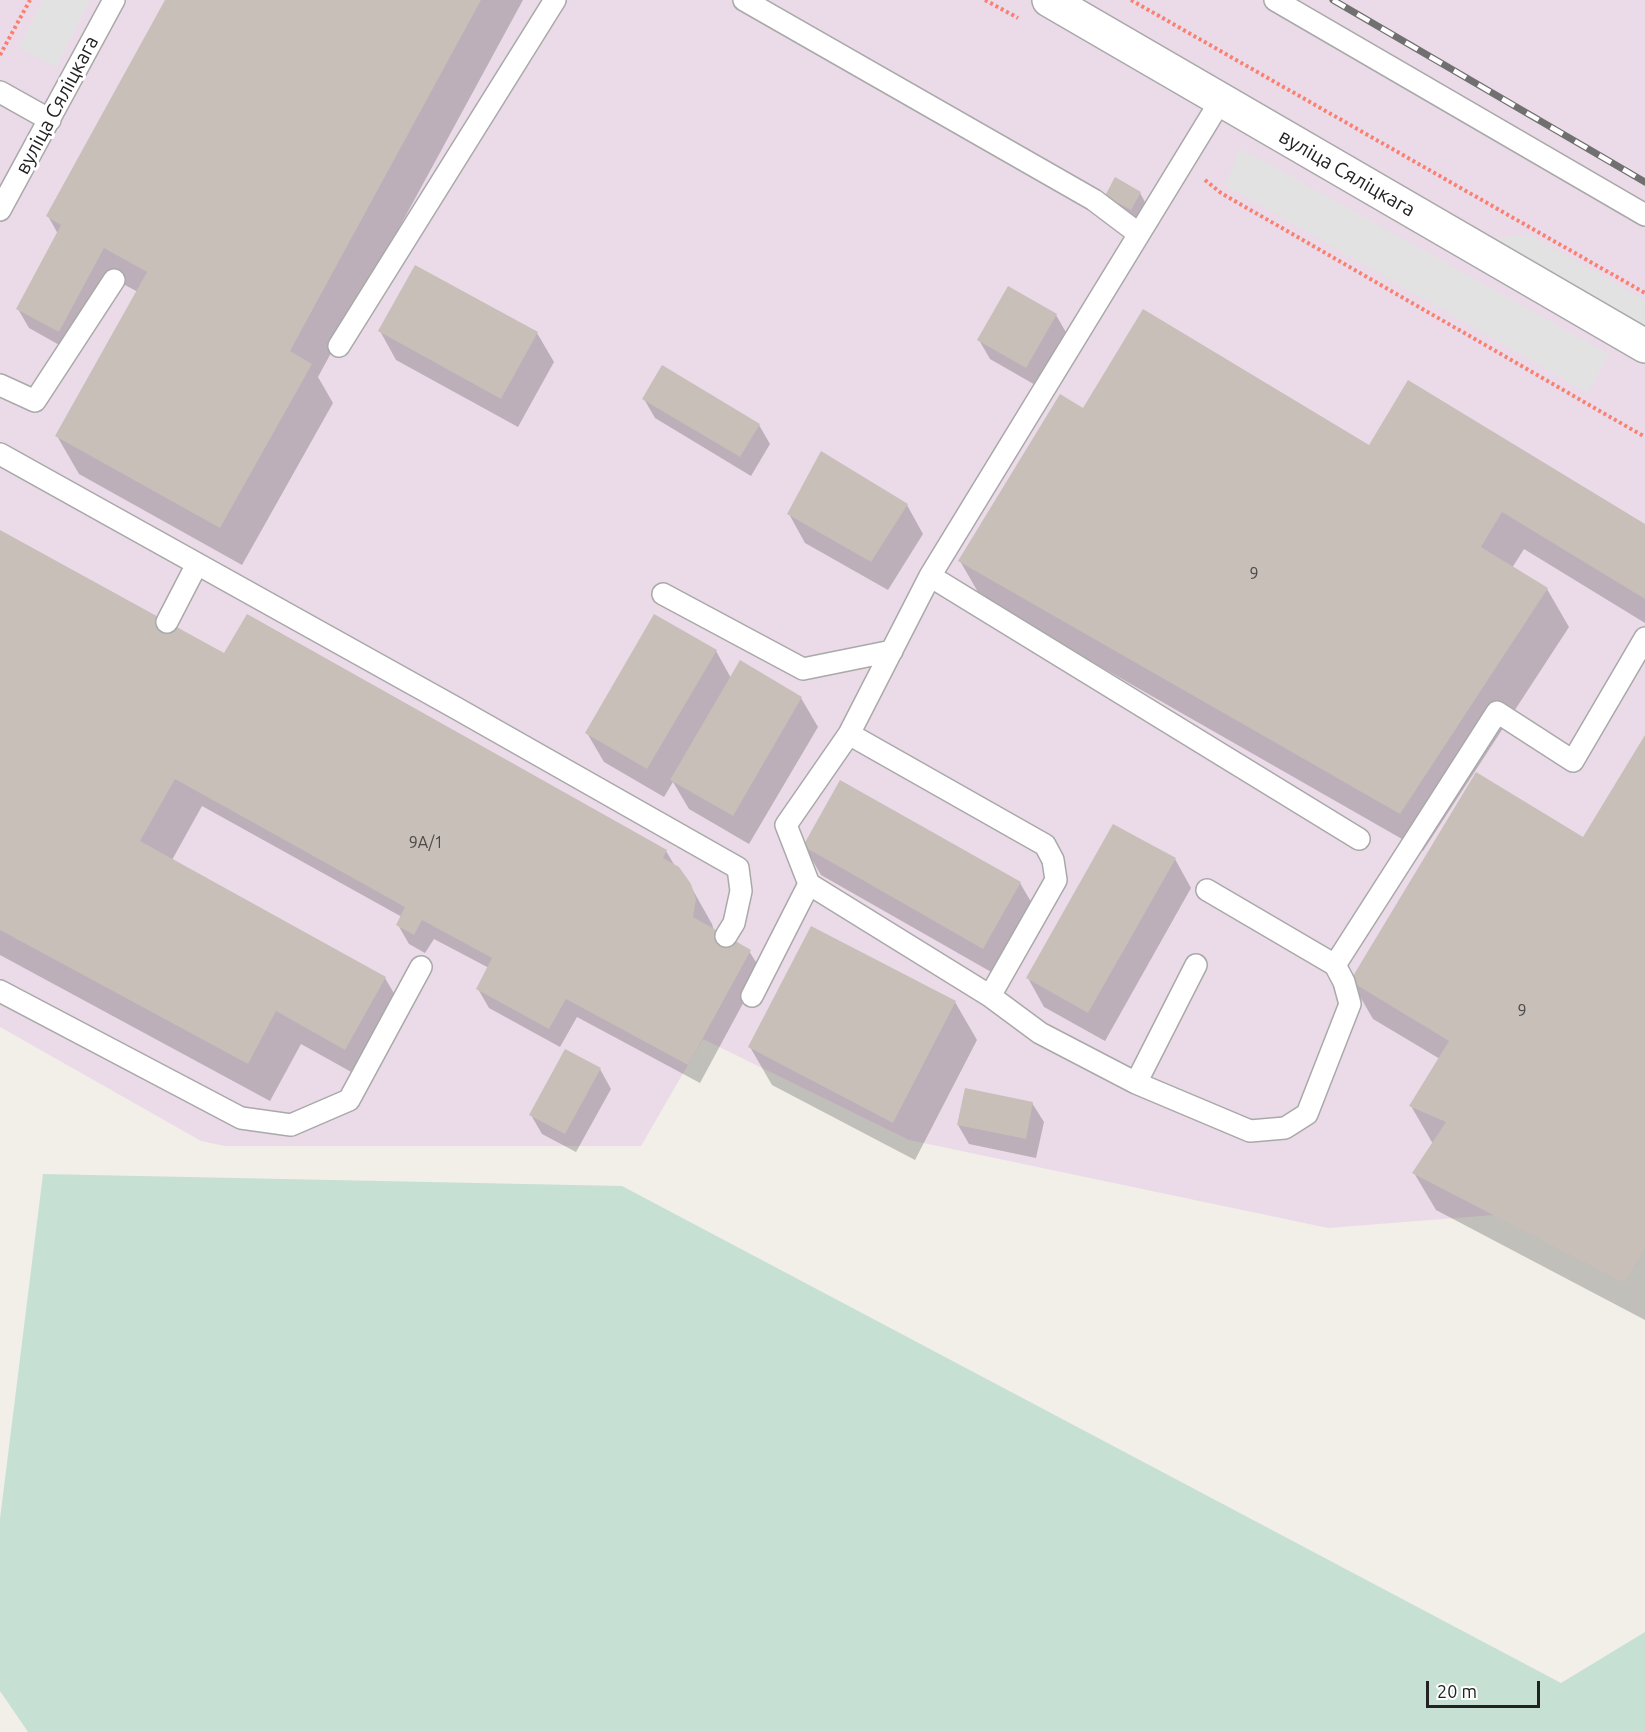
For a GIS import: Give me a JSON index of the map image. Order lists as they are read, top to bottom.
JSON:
{
  "streets": {
    "street": ["вуліца Сяліцкага"]
  },
  "house_numbers": ["9", "9А/1", "9"],
  "scale_bar": "20 m"
}
